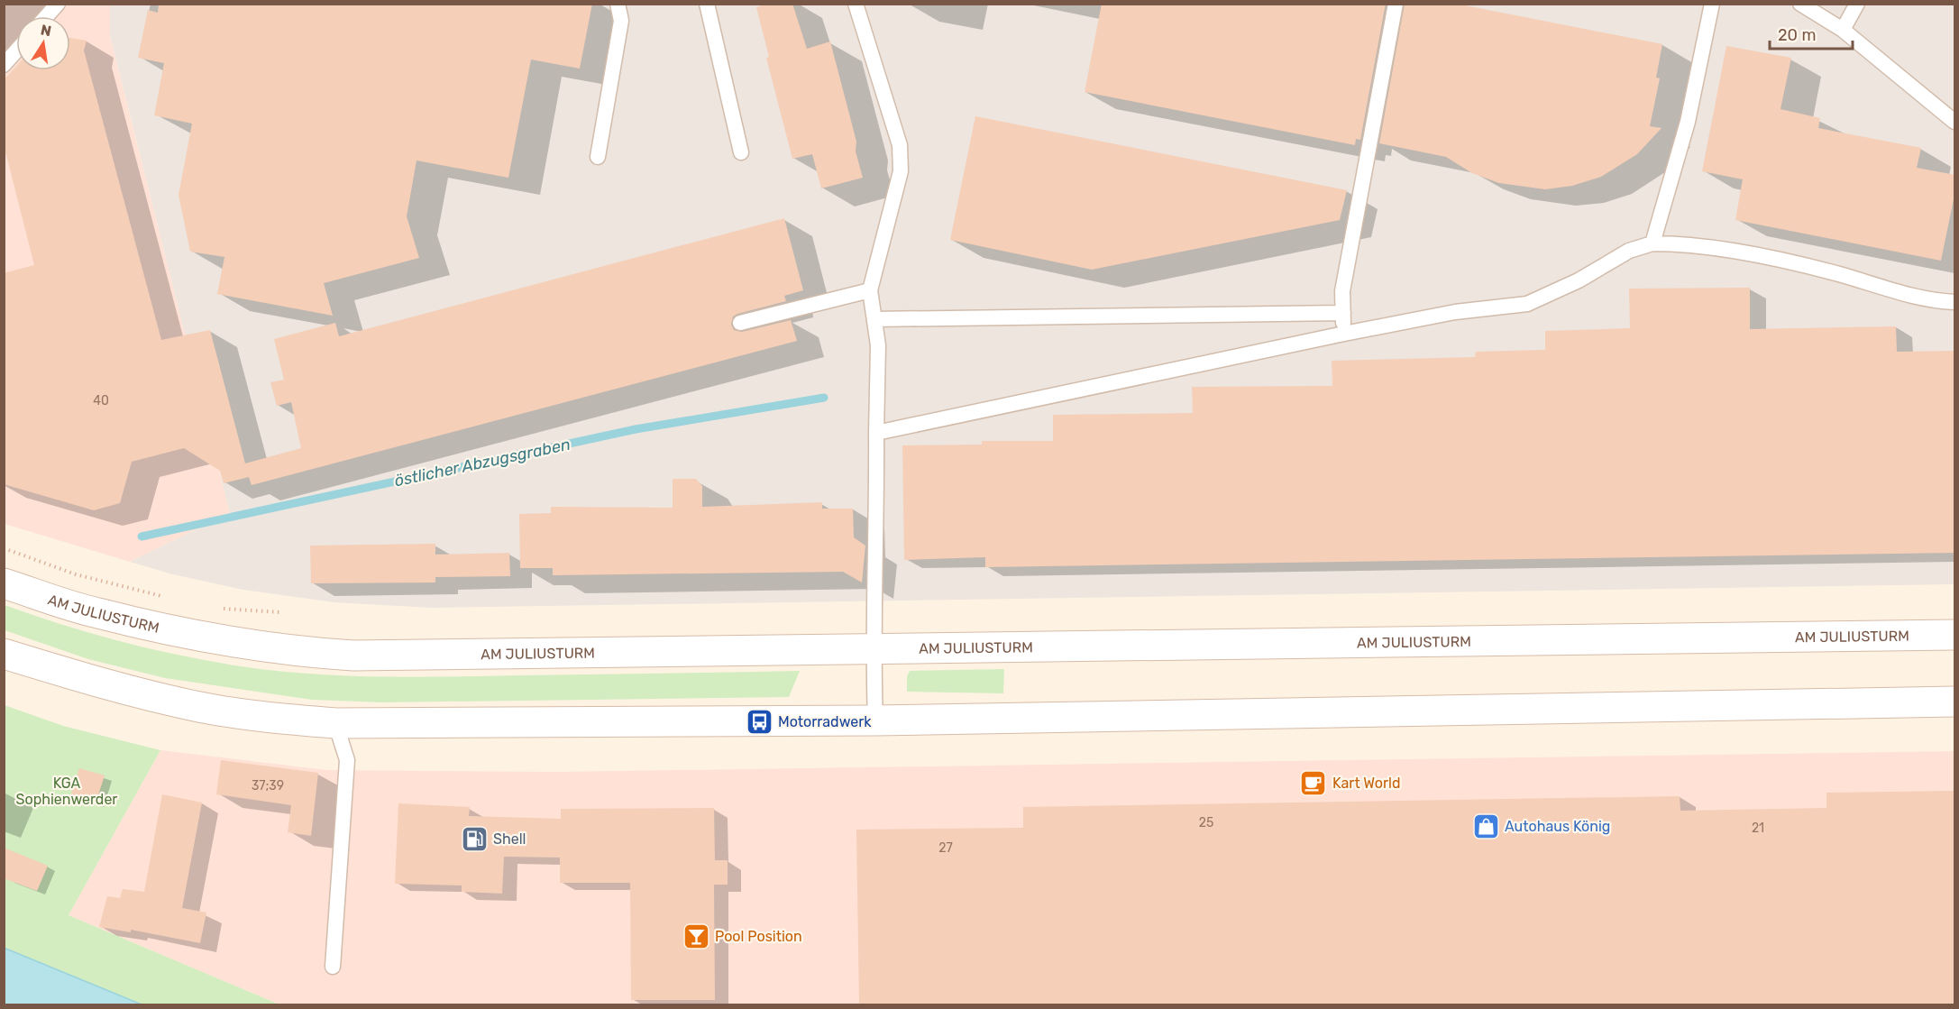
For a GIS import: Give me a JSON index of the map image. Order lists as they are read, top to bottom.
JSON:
{
  "streets": {
    "main road": ["AM JULIUSTURM"]
  },
  "water": ["östlicher Abzugsgraben"],
  "parks": ["KGA Sophienwerder"],
  "places": {
    "bus stop": ["Motorradwerk"],
    "cafe": ["Kart World"],
    "shop": ["Autohaus König"],
    "fuel station": ["Shell"],
    "bar": ["Pool Position"]
  },
  "house_numbers": [
    "40",
    "37;39",
    "25",
    "21",
    "27"
  ],
  "scale_bar": "20 m",
  "north": "top"
}
